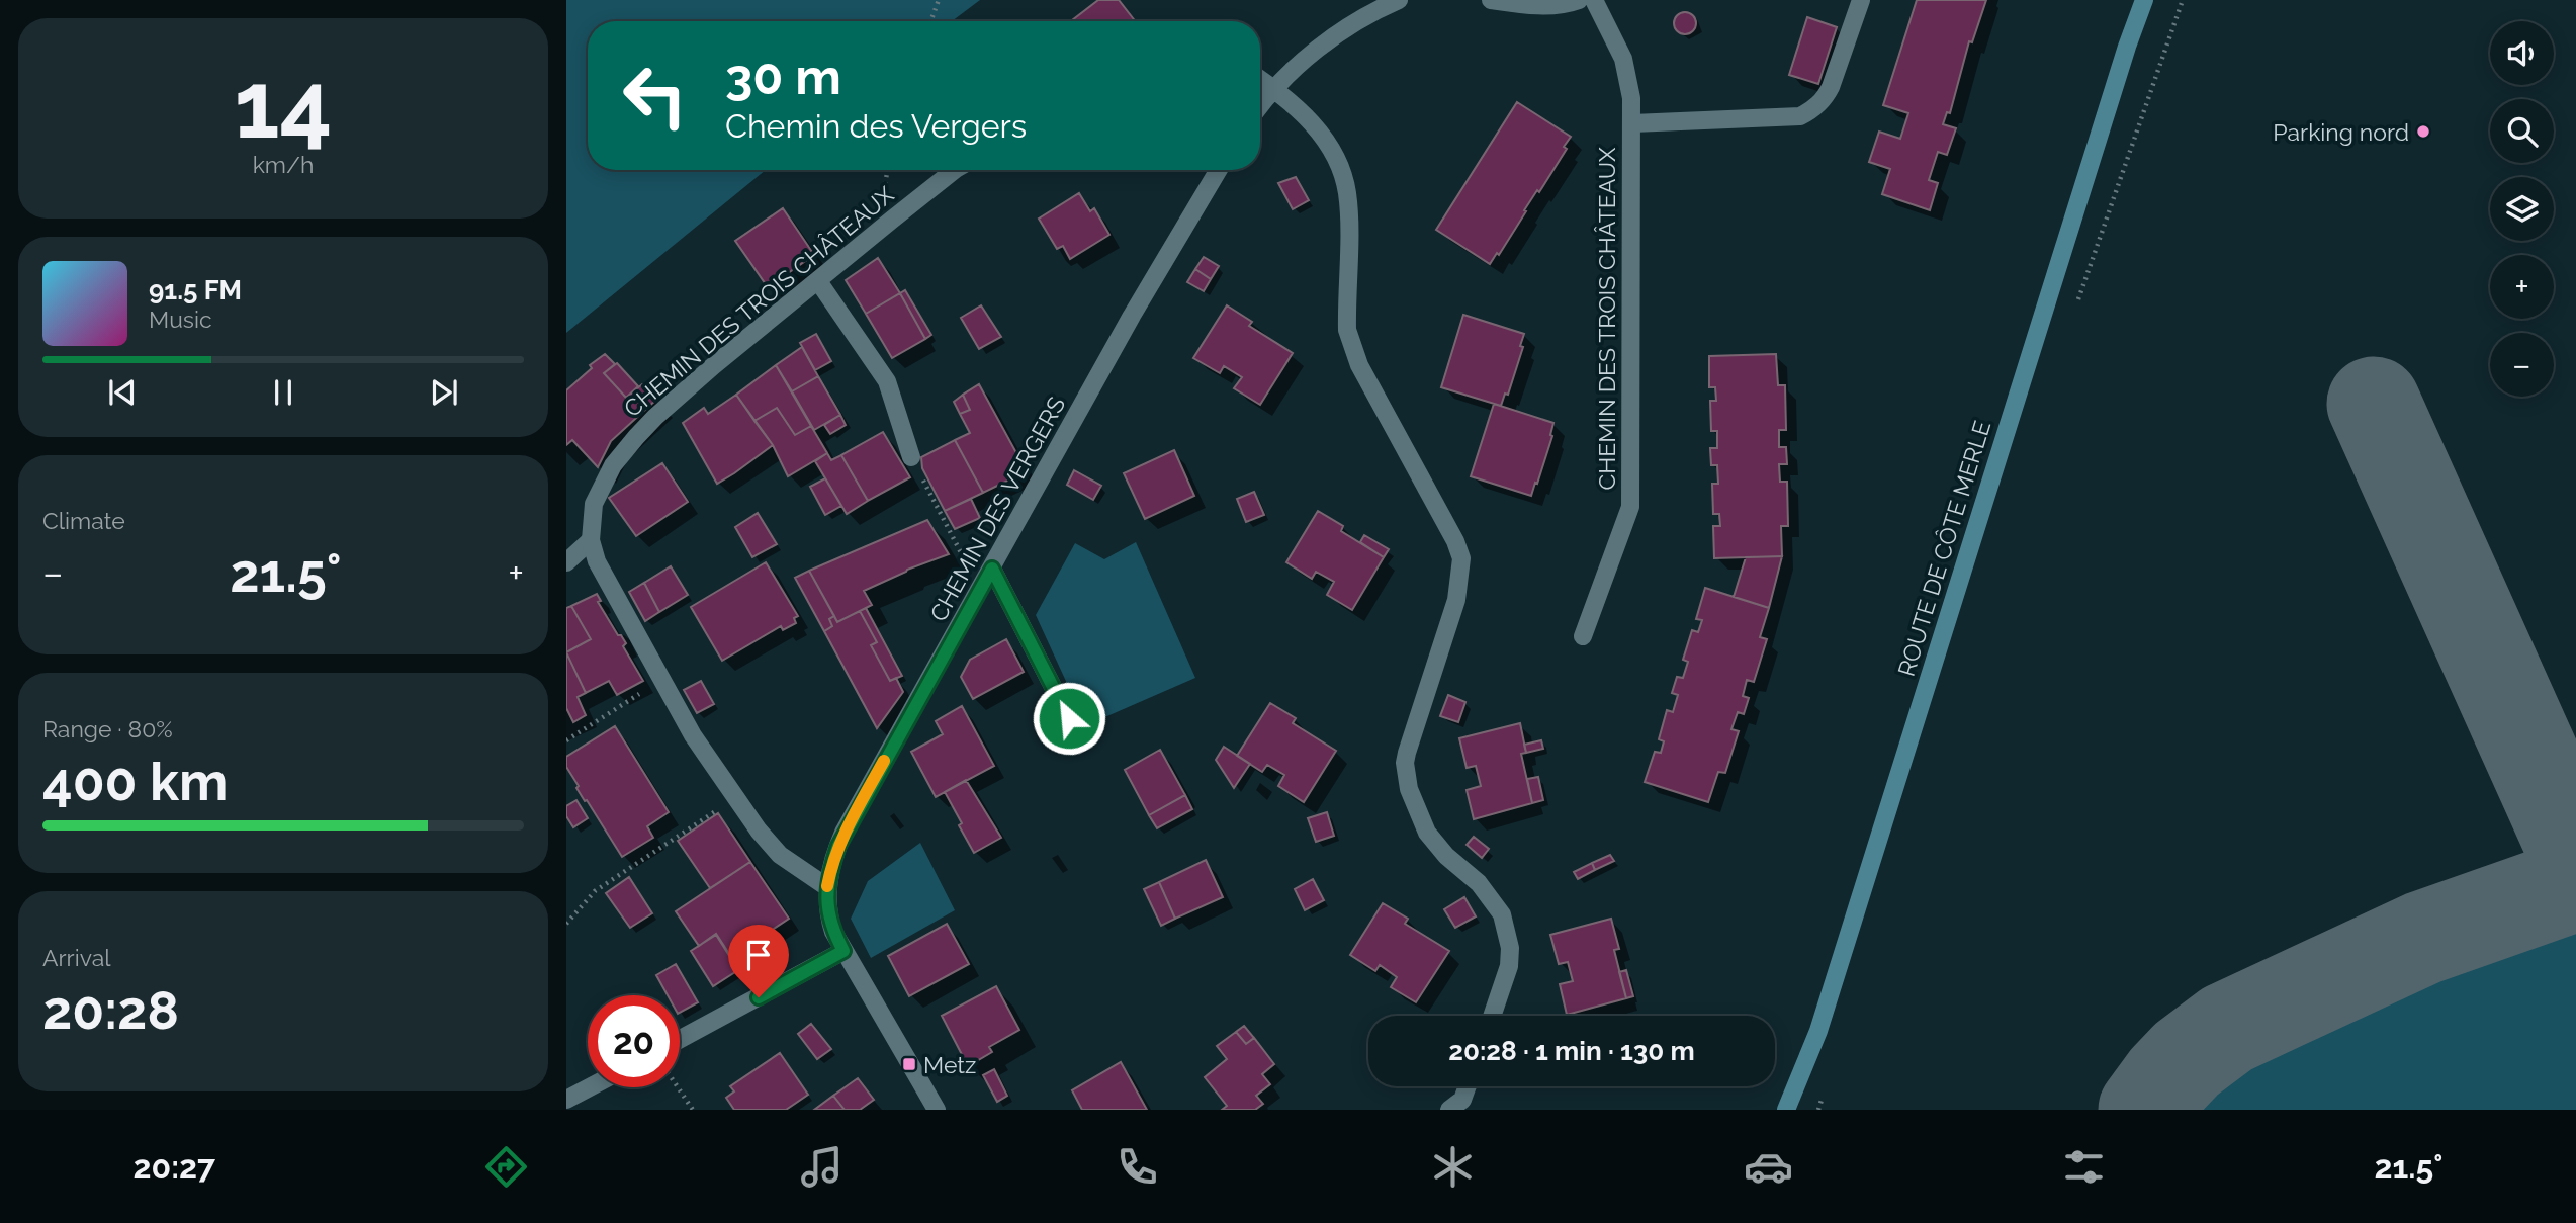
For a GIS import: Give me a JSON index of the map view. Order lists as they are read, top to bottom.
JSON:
{
  "streets": {
    "main road": ["ROUTE DE CÔTE MERLE"],
    "street": ["CHEMIN DES TROIS CHÂTEAUX", "CHEMIN DES VERGERS"]
  },
  "crossings": [
    ["CHEMIN DES TROIS CHÂTEAUX", "CHEMIN DES VERGERS"]
  ],
  "places": {
    "other": ["Parking nord"],
    "transit": ["Metz"]
  },
  "page": {
    "tile": [
      ["14", "km/h"],
      "Climate",
      ["Range · 80%", "400 km"],
      ["Arrival", "20:28"]
    ],
    "map_buttons": ["+", "−"],
    "turn": ["30 m", "Chemin des Vergers"],
    "song": ["91.5 FM", "Music"],
    "heat": ["−", "21.5°", "+"],
    "limit": "20",
    "trip": "20:28 · 1 min · 130 m",
    "tabs": ["20:27", "21.5°"]
  }
}
